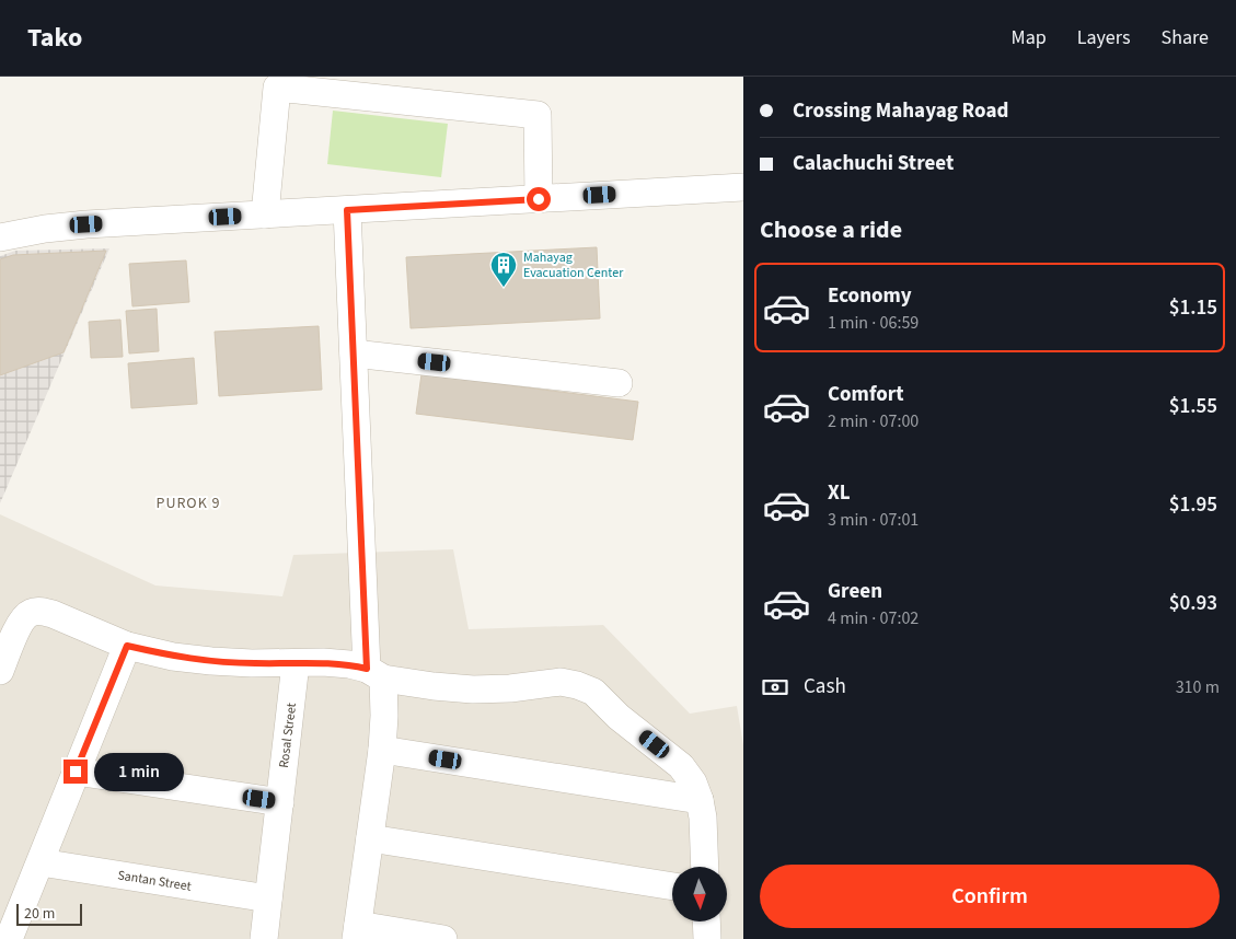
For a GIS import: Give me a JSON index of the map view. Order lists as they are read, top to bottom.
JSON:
{
  "streets": {
    "street": ["Rosal Street", "Santan Street"]
  },
  "crossings": [
    ["Rosal Street", "Santan Street"]
  ],
  "districts": ["PUROK 9"],
  "places": {
    "building": ["Mahayag Evacuation Center"]
  },
  "scale_bar": "20 m",
  "north": "bottom",
  "page": {
    "header": "Tako",
    "nav": ["Map", "Layers", "Share"],
    "banner": ["Crossing Mahayag Road", "Calachuchi Street"],
    "heading": "Choose a ride",
    "list": [
      {
        "name": "Economy",
        "note": "1 min · 06:59",
        "value": "$1.15"
      },
      {
        "name": "Comfort",
        "note": "2 min · 07:00",
        "value": "$1.55"
      },
      {
        "name": "XL",
        "note": "3 min · 07:01",
        "value": "$1.95"
      },
      {
        "name": "Green",
        "note": "4 min · 07:02",
        "value": "$0.93"
      }
    ],
    "pay": ["Cash", "310 m"],
    "bubble": "1 min",
    "buttons": "Confirm",
    "scale": "20 m"
  }
}
